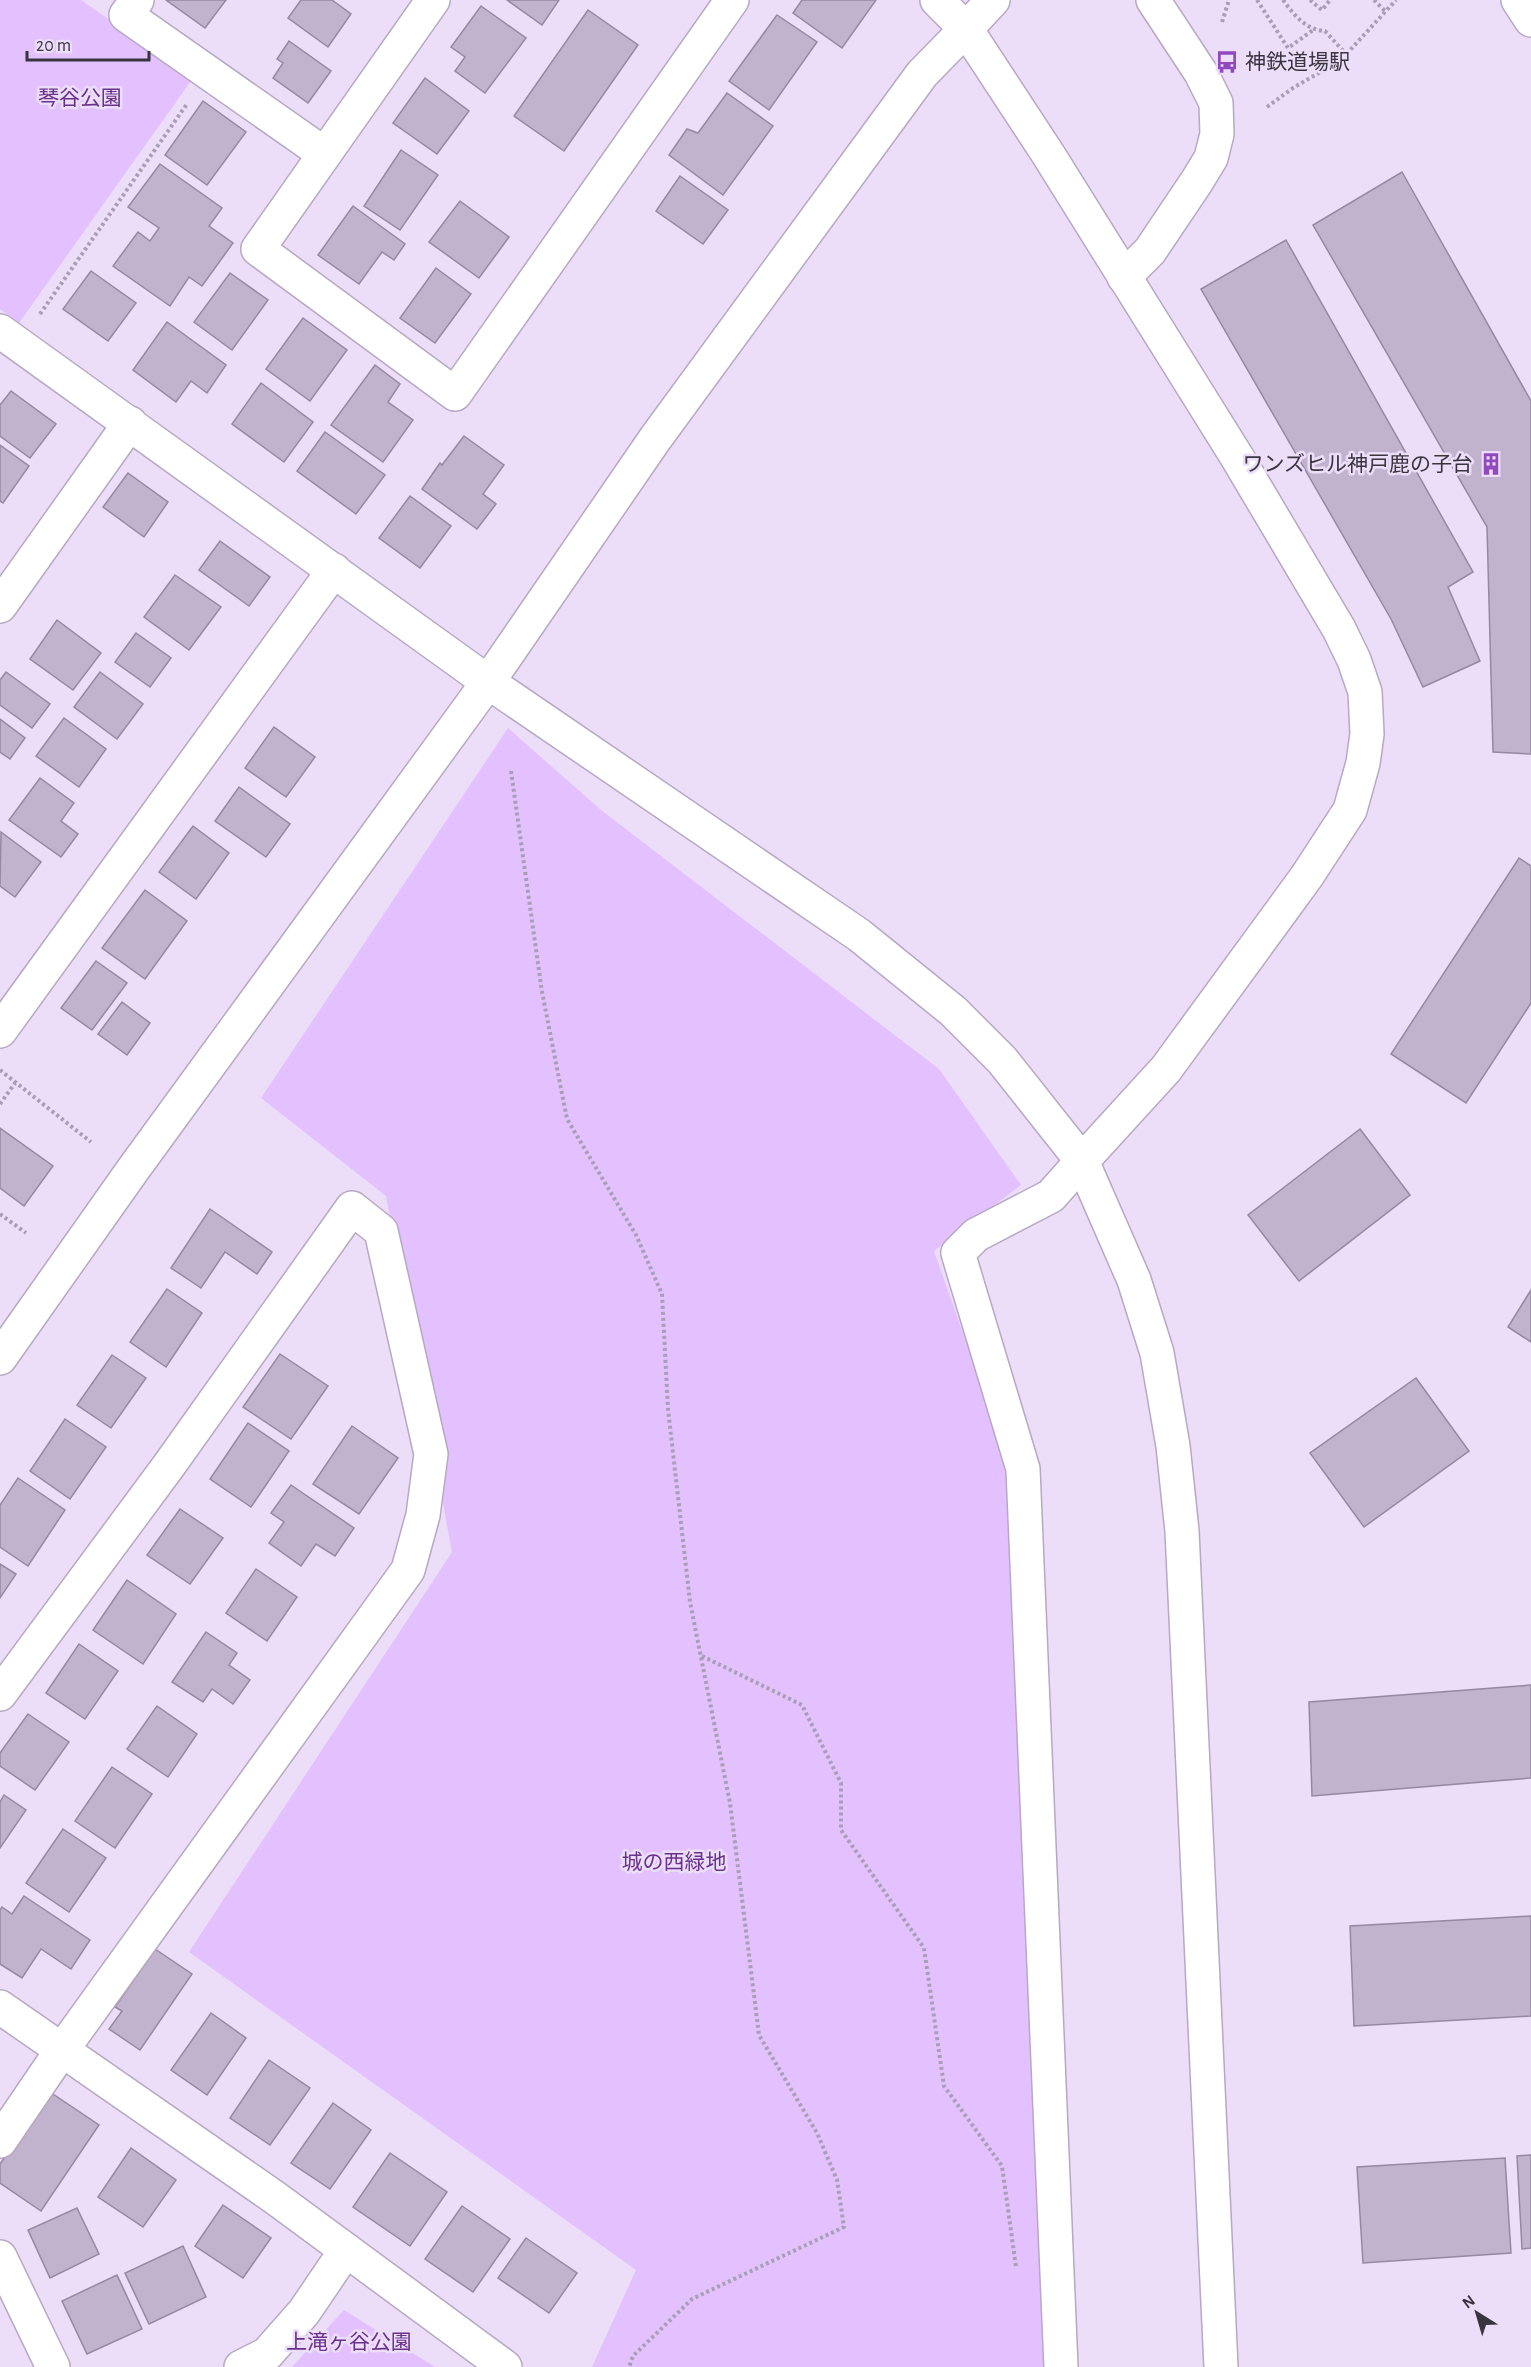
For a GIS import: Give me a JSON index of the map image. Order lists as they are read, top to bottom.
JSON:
{
  "parks": ["琴谷公園", "城の西緑地", "上滝ヶ谷公園"],
  "places": {
    "bus stop": ["神鉄道場駅"],
    "building": ["ワンズヒル神戸鹿の子台"]
  },
  "scale_bar": "20 m",
  "north": "top left"
}
